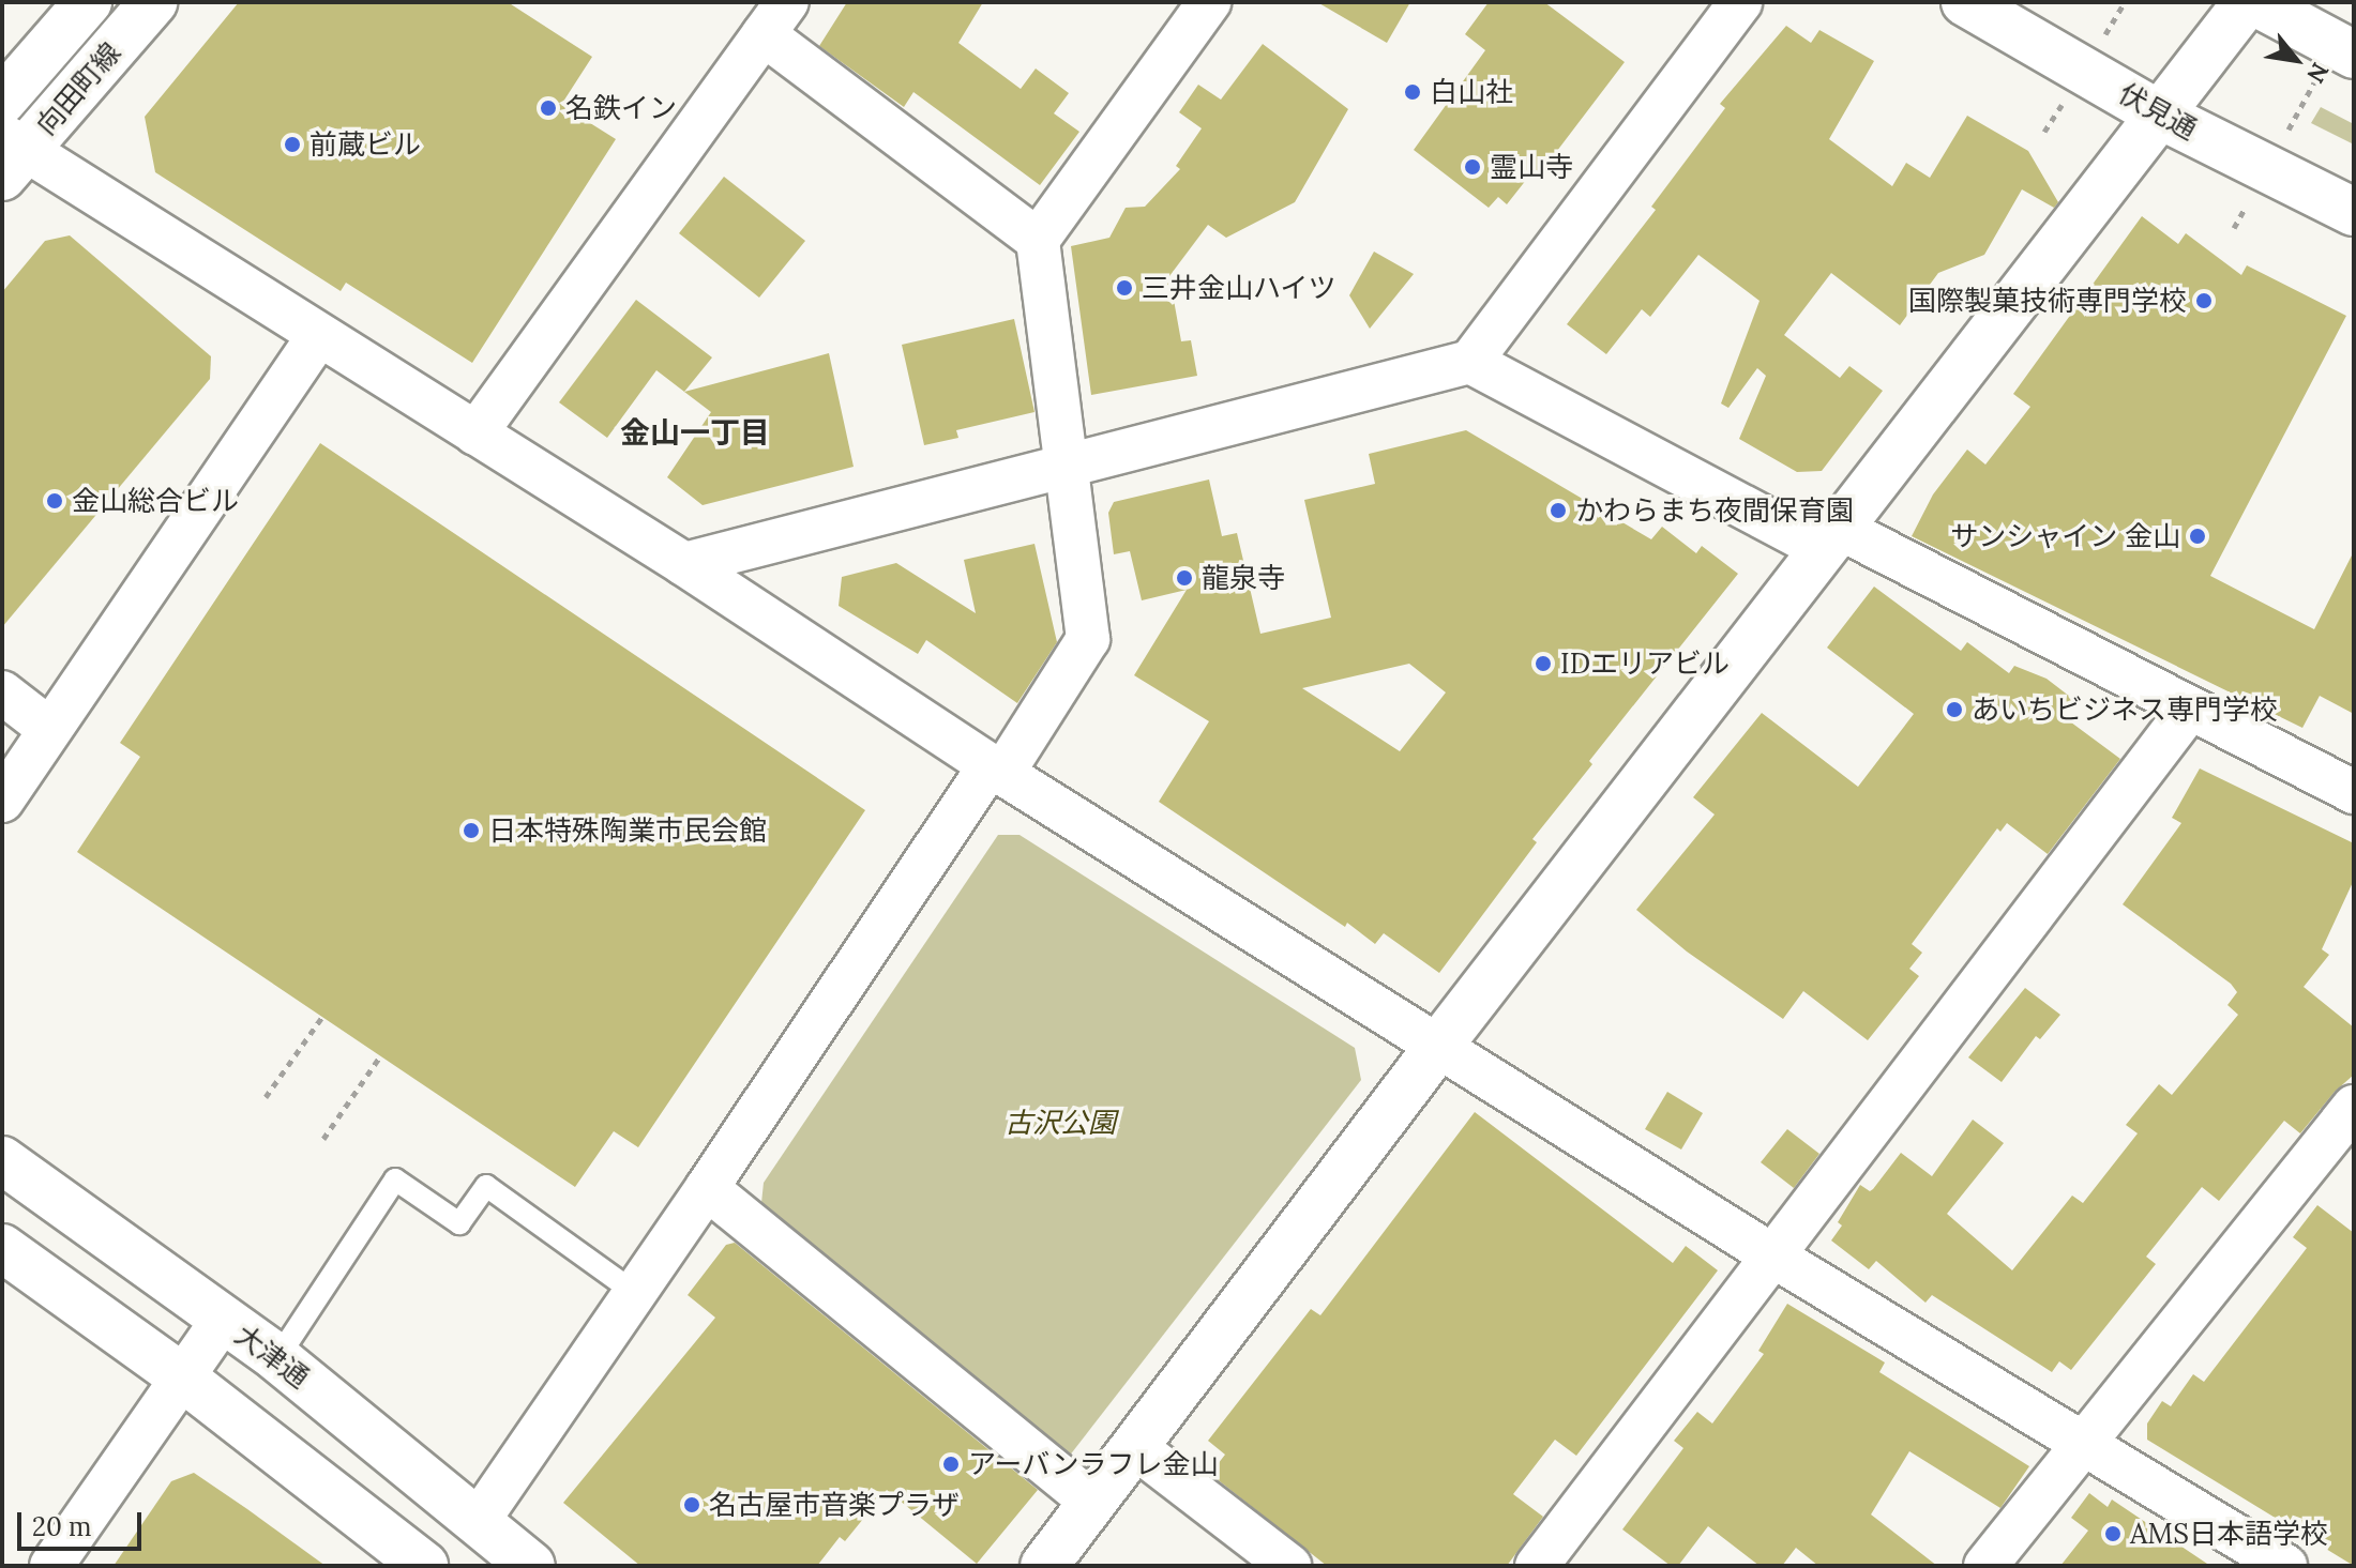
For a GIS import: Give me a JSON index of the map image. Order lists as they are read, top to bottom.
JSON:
{
  "streets": {
    "main road": ["向田町線", "伏見通", "大津通"]
  },
  "districts": ["金山一丁目"],
  "parks": ["古沢公園"],
  "places": [
    "白山社",
    "名鉄イン",
    "前蔵ビル",
    "霊山寺",
    "三井金山ハイツ",
    "国際製菓技術専門学校",
    "金山総合ビル",
    "かわらまち夜間保育園",
    "サンシャイン 金山",
    "龍泉寺",
    "IDエリアビル",
    "あいちビジネス専門学校",
    "日本特殊陶業市民会館",
    "アーバンラフレ金山",
    "名古屋市音楽プラザ",
    "AMS日本語学校"
  ],
  "scale_bar": "20 m",
  "north": "bottom right"
}
